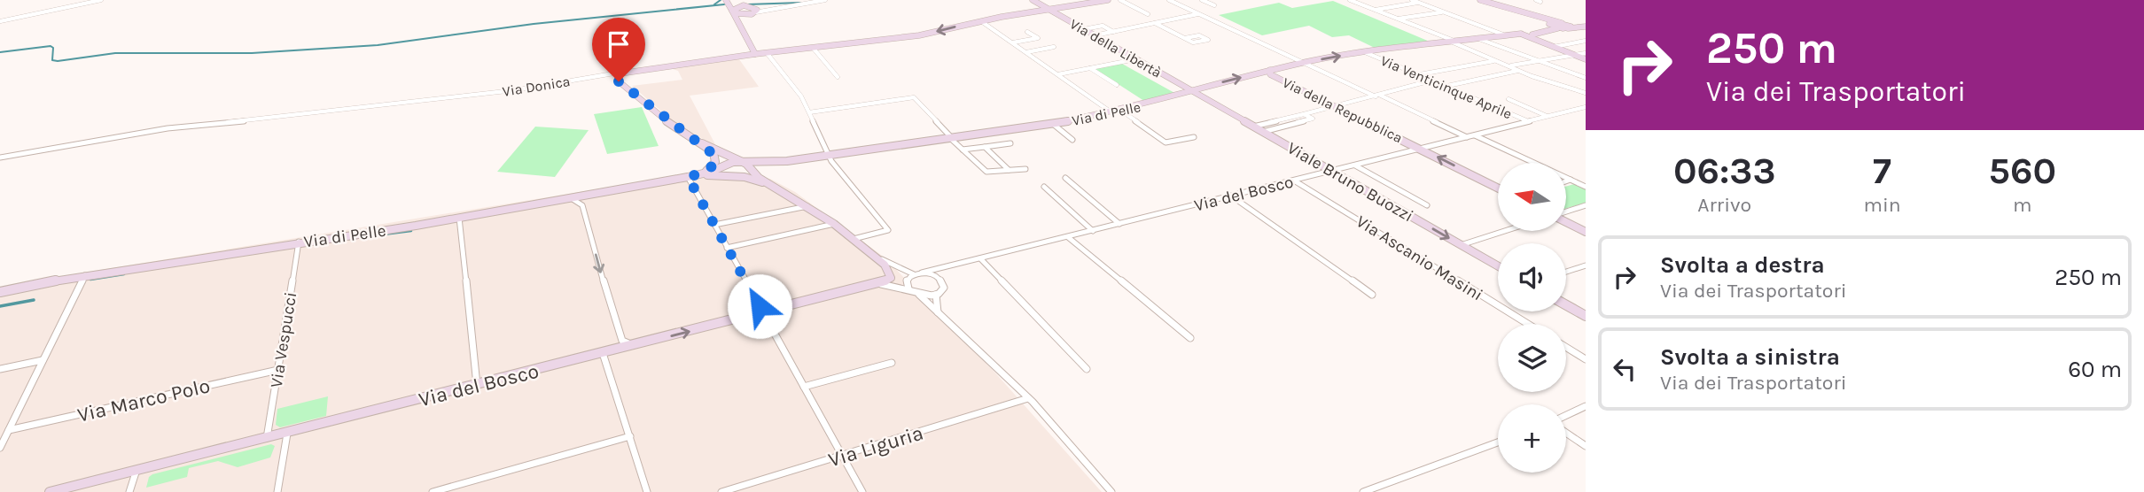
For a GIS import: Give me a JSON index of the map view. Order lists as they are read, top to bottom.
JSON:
{
  "streets": {
    "street": [
      "Via della Libertà",
      "Via Donica",
      "Via Venticinque Aprile",
      "Via della Repubblica",
      "Via di Pelle",
      "Viale Bruno Buozzi",
      "Via del Bosco",
      "Via Ascanio Masini",
      "Via Vespucci",
      "Via Marco Polo",
      "Via Liguria"
    ]
  },
  "crossings": [
    ["Via della Libertà", "Via Donica"],
    ["Via della Libertà", "Via di Pelle"],
    ["Via della Libertà", "Viale Bruno Buozzi"],
    ["Via Venticinque Aprile", "Via di Pelle"],
    ["Via Venticinque Aprile", "Via del Bosco"],
    ["Via della Repubblica", "Via di Pelle"],
    ["Via della Repubblica", "Via del Bosco"],
    ["Via di Pelle", "Viale Bruno Buozzi"],
    ["Via di Pelle", "Via Vespucci"],
    ["Viale Bruno Buozzi", "Via del Bosco"],
    ["Via del Bosco", "Via Ascanio Masini"],
    ["Via del Bosco", "Via Vespucci"],
    ["Via del Bosco", "Via Liguria"],
    ["Via Vespucci", "Via Marco Polo"]
  ],
  "north": "left",
  "page": {
    "turn": ["250 m", "Via dei Trasportatori"],
    "eta": [
      "06:33",
      "Arrivo",
      "7",
      "min",
      "560",
      "m"
    ],
    "map_buttons": "+",
    "list": [
      {
        "name": "Svolta a destra",
        "note": "Via dei Trasportatori",
        "value": "250 m"
      },
      {
        "name": "Svolta a sinistra",
        "note": "Via dei Trasportatori",
        "value": "60 m"
      }
    ]
  }
}
